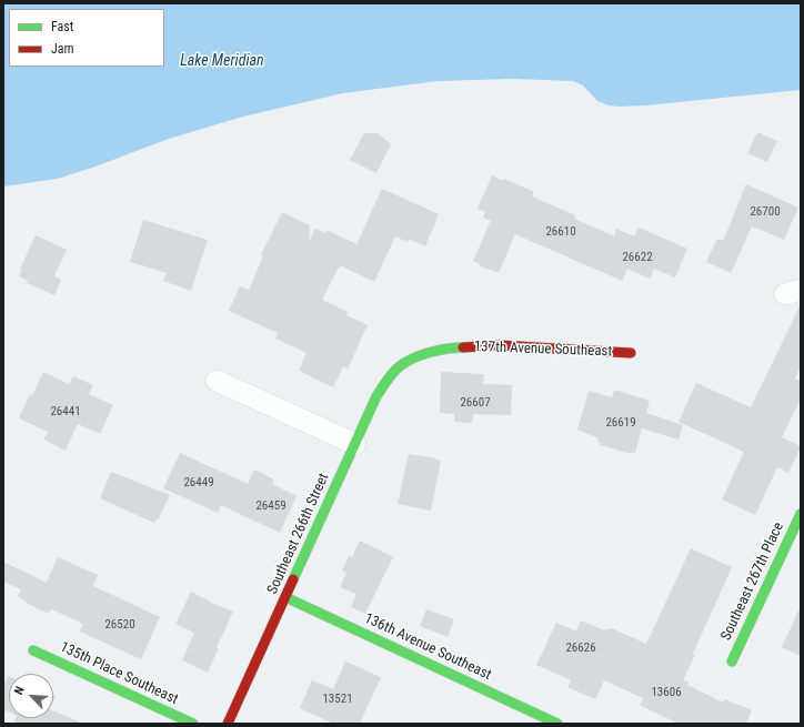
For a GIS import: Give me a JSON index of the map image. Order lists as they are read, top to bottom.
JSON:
{
  "streets": {
    "street": [
      "137th Avenue Southeast",
      "Southeast 266th Street",
      "Southeast 267th Place",
      "136th Avenue Southeast",
      "135th Place Southeast"
    ]
  },
  "crossings": [
    ["137th Avenue Southeast", "Southeast 266th Street"],
    ["Southeast 266th Street", "136th Avenue Southeast"]
  ],
  "water": ["Lake Meridian"],
  "house_numbers": [
    "26700",
    "26610",
    "26622",
    "26607",
    "26441",
    "26619",
    "26449",
    "26459",
    "26520",
    "26626",
    "13606",
    "13521"
  ],
  "legend": ["Fast", "Jam"],
  "north": "top left"
}
